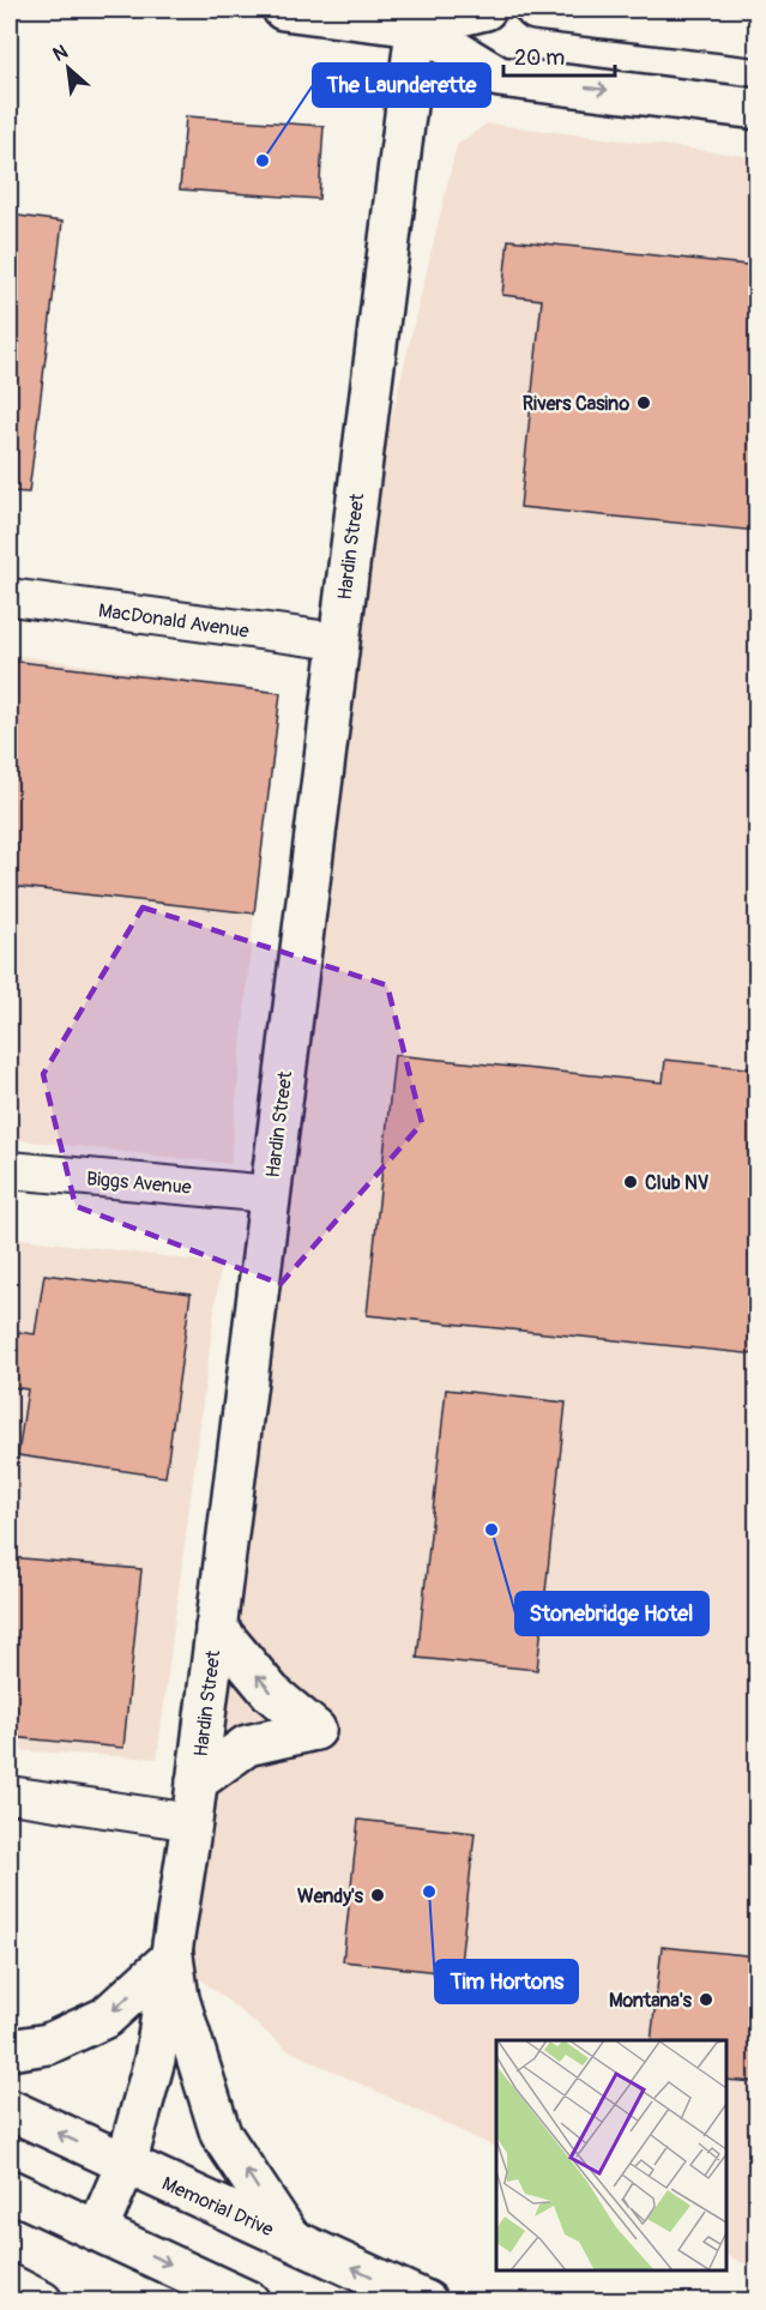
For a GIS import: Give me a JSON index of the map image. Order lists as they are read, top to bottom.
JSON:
{
  "streets": {
    "main road": ["Hardin Street", "Memorial Drive"],
    "street": ["MacDonald Avenue", "Biggs Avenue"]
  },
  "crossings": [
    ["Hardin Street", "MacDonald Avenue"],
    ["Hardin Street", "Biggs Avenue"],
    ["Hardin Street", "Memorial Drive"]
  ],
  "places": [
    "The Launderette",
    "Rivers Casino",
    "Club NV",
    "Stonebridge Hotel",
    "Tim Hortons",
    "Wendy's",
    "Montana's"
  ],
  "scale_bar": "20 m",
  "north": "top left"
}
